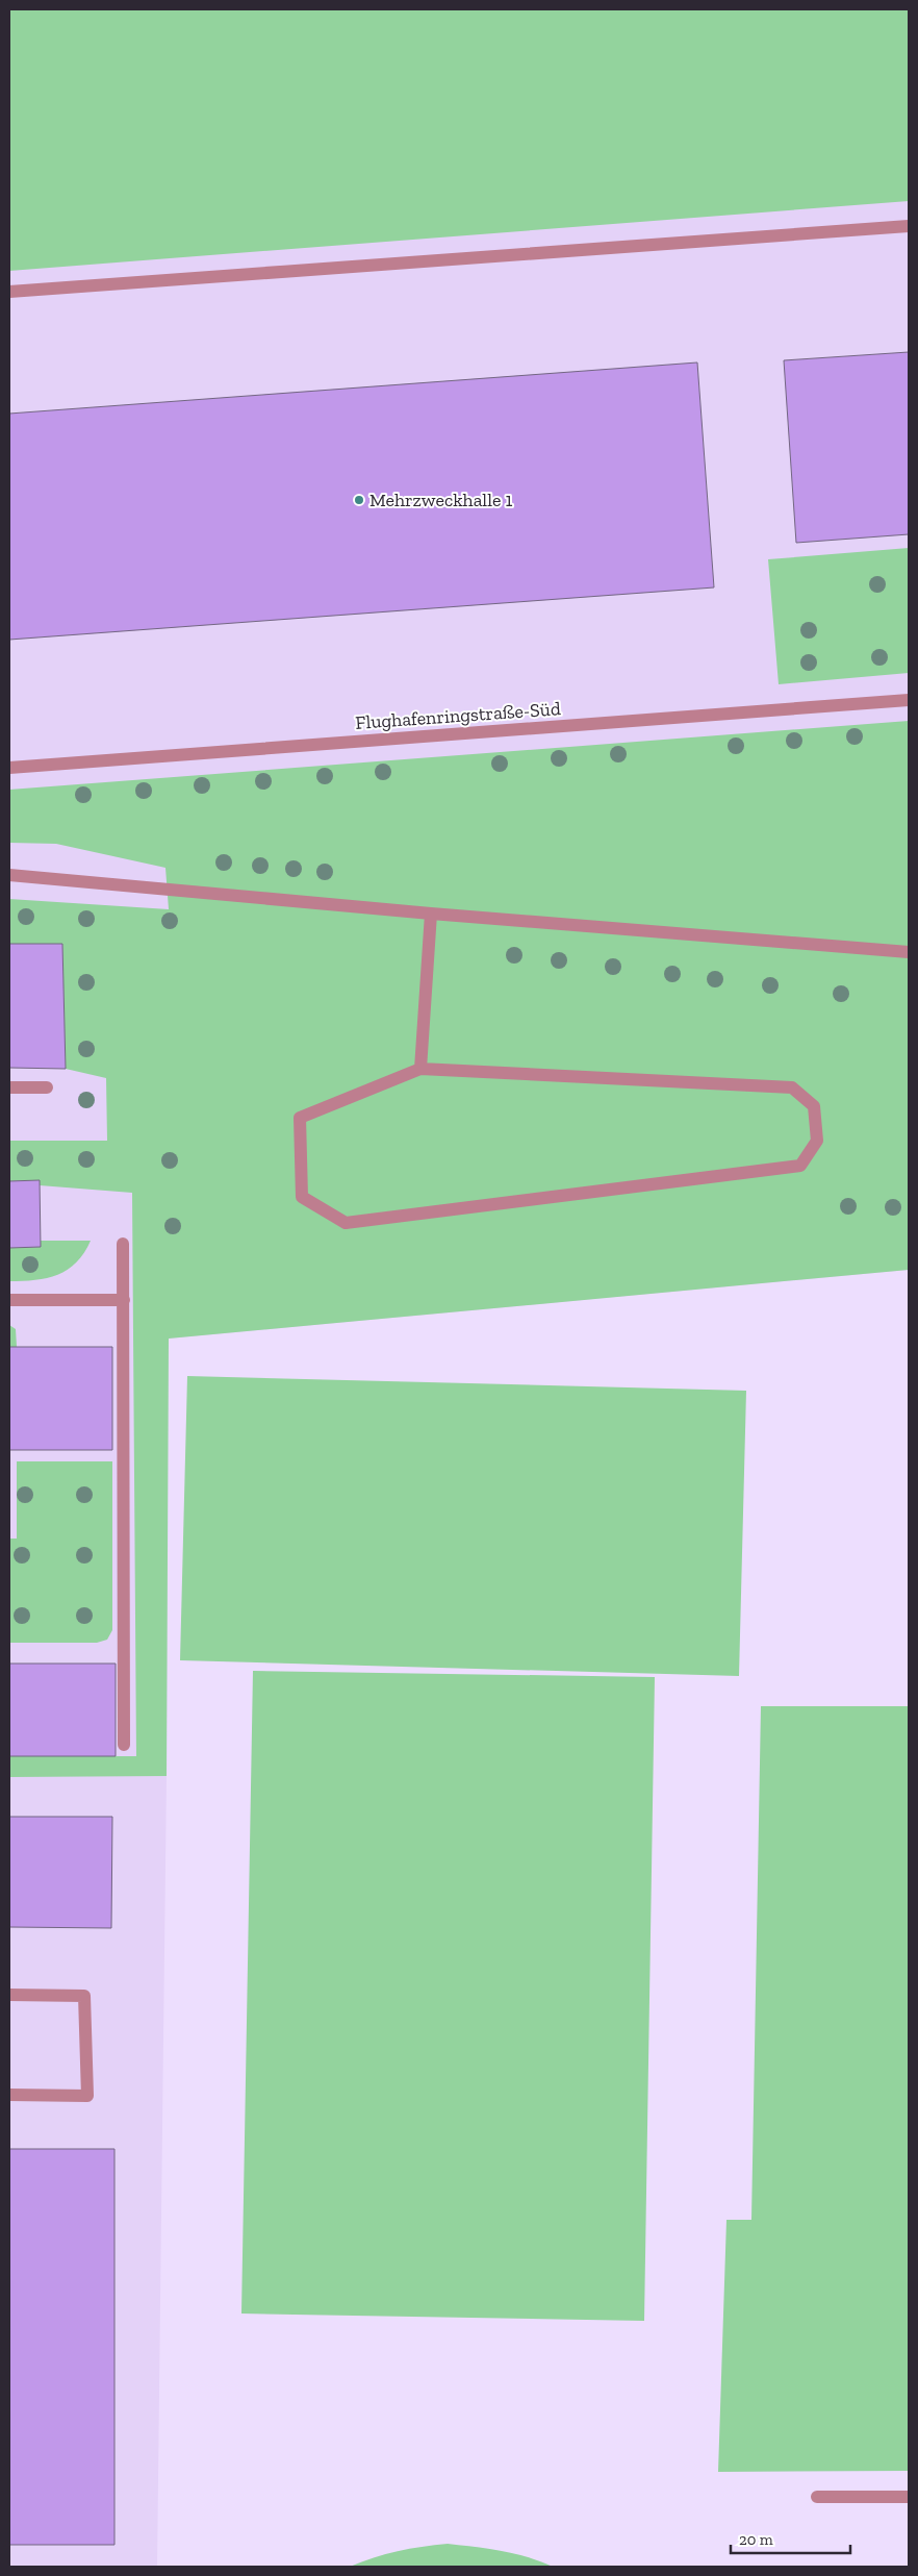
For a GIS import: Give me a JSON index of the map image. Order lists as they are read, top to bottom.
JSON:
{
  "streets": {
    "street": ["Flughafenringstraße-Süd"]
  },
  "places": ["Mehrzweckhalle 1"],
  "scale_bar": "20 m"
}
